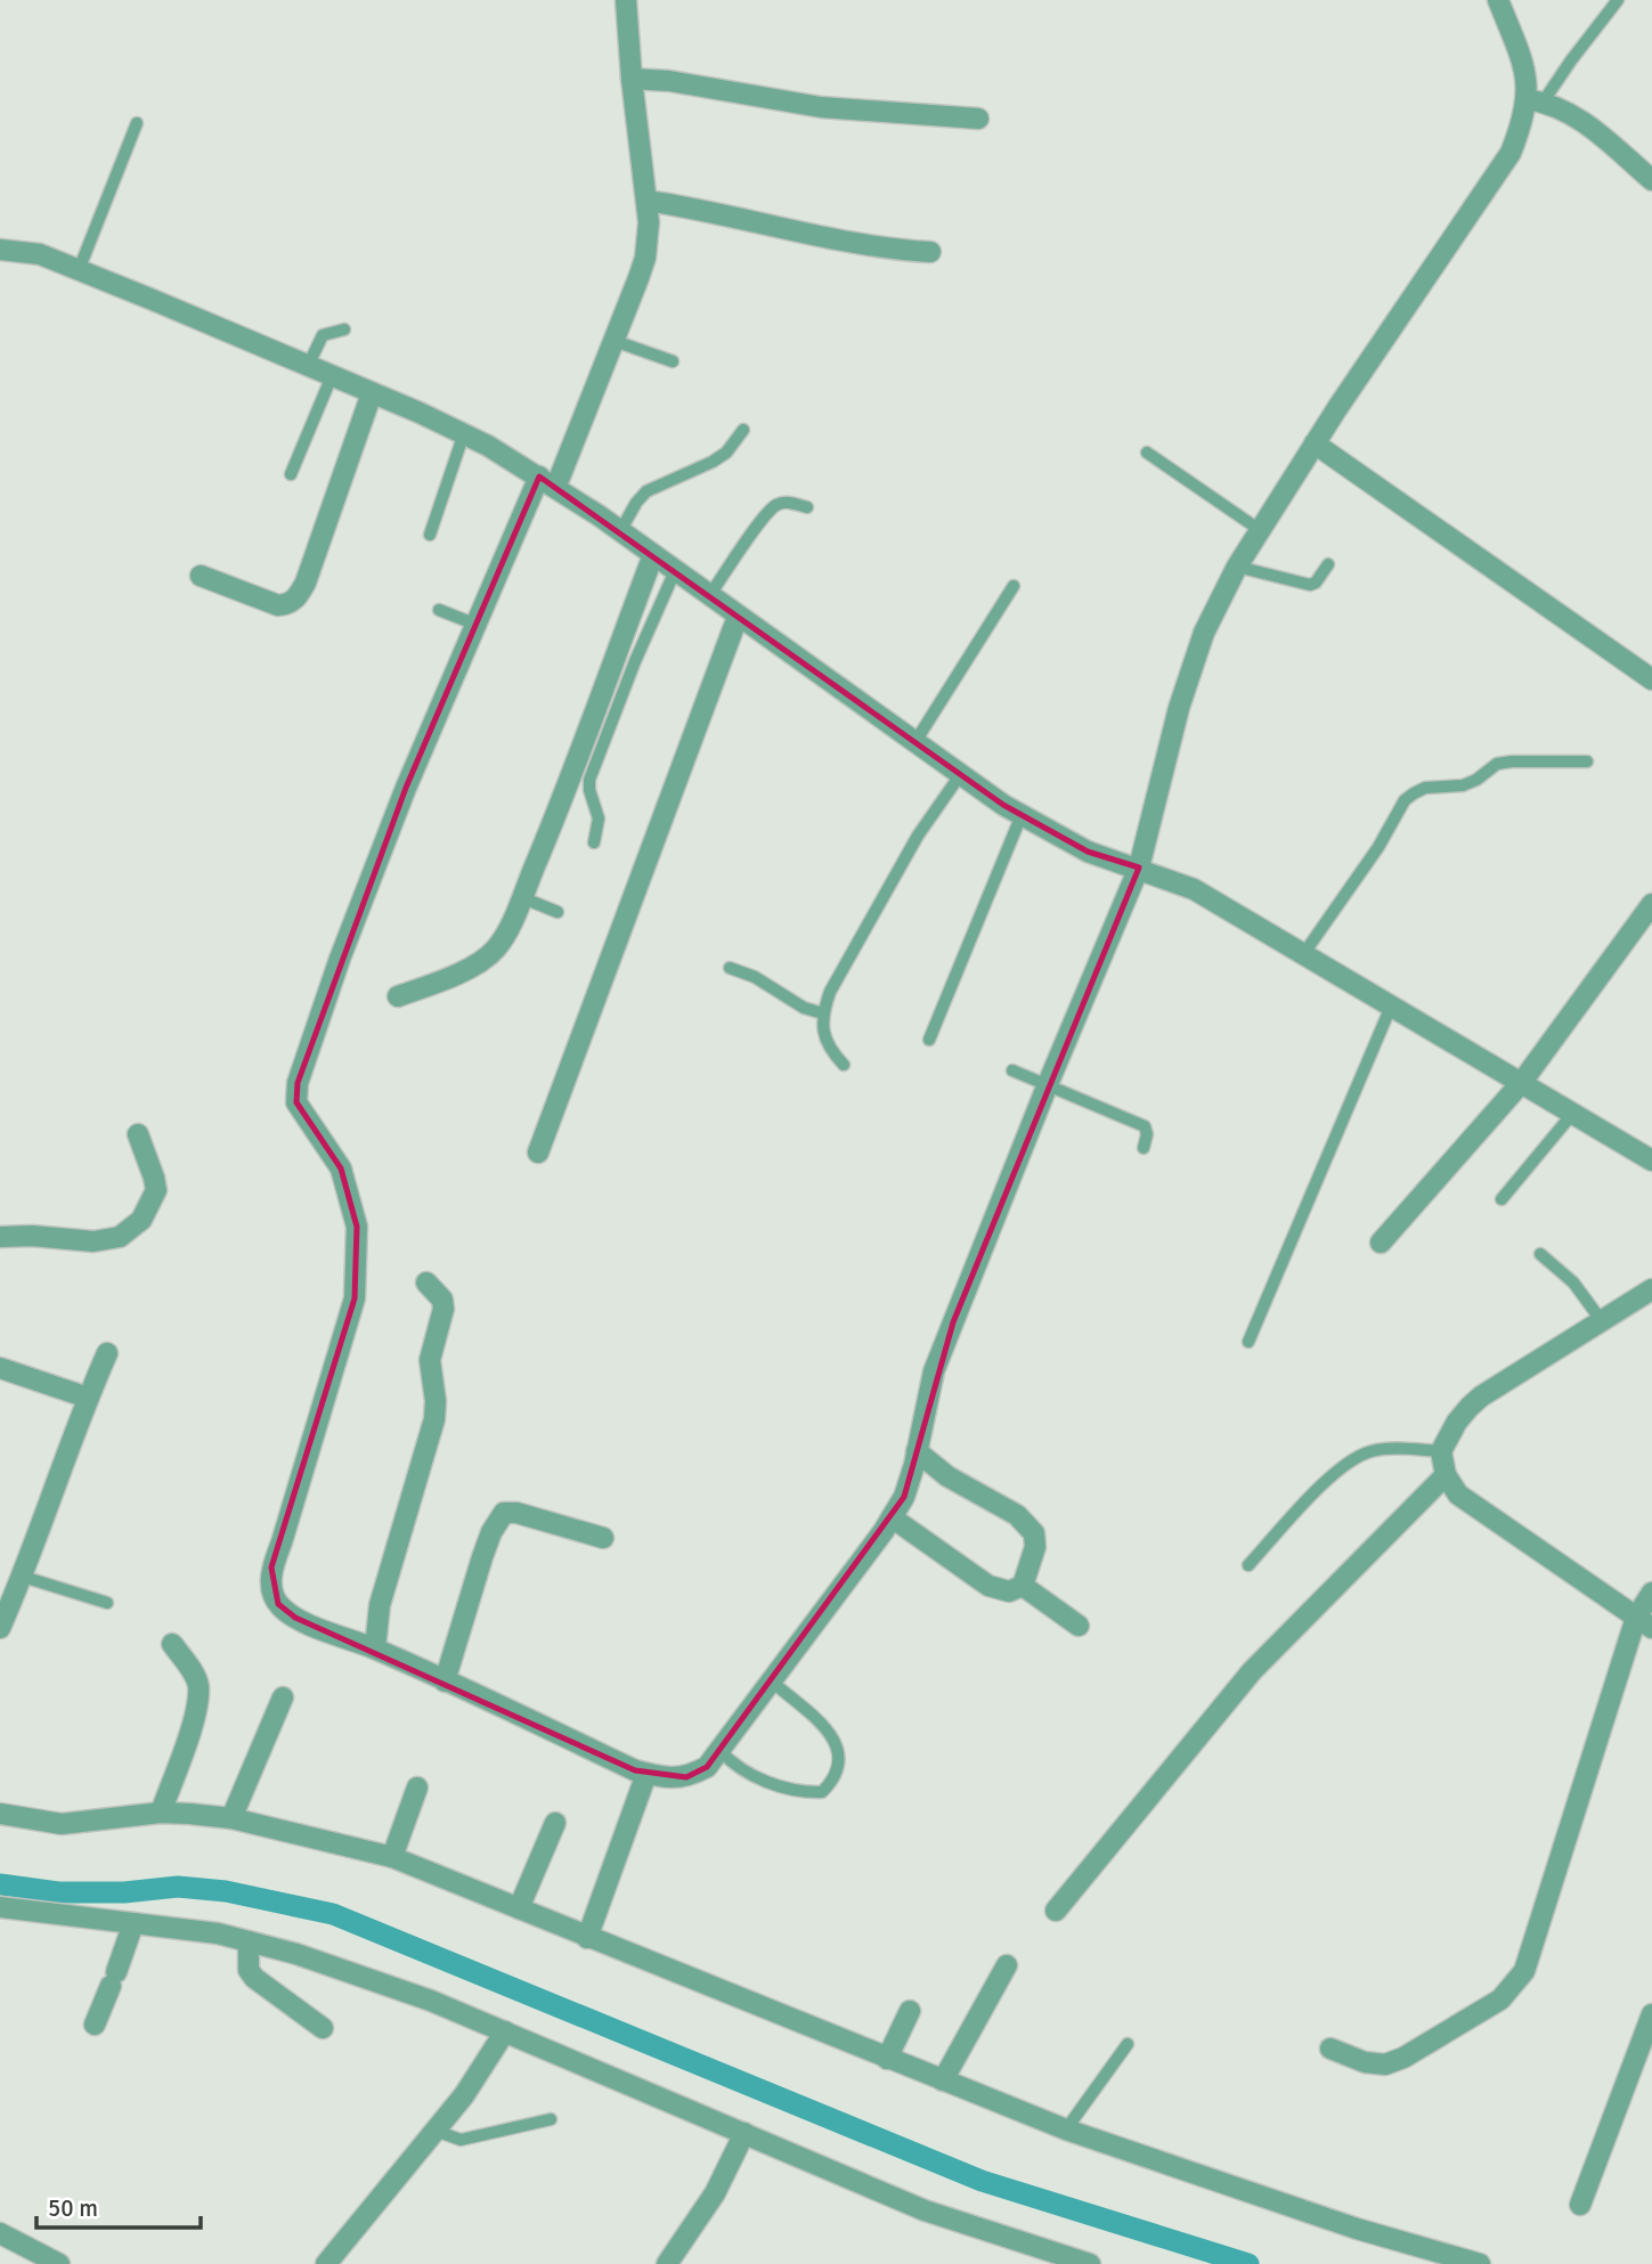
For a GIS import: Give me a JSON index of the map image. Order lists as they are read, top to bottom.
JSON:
{
  "scale_bar": "50 m"
}
